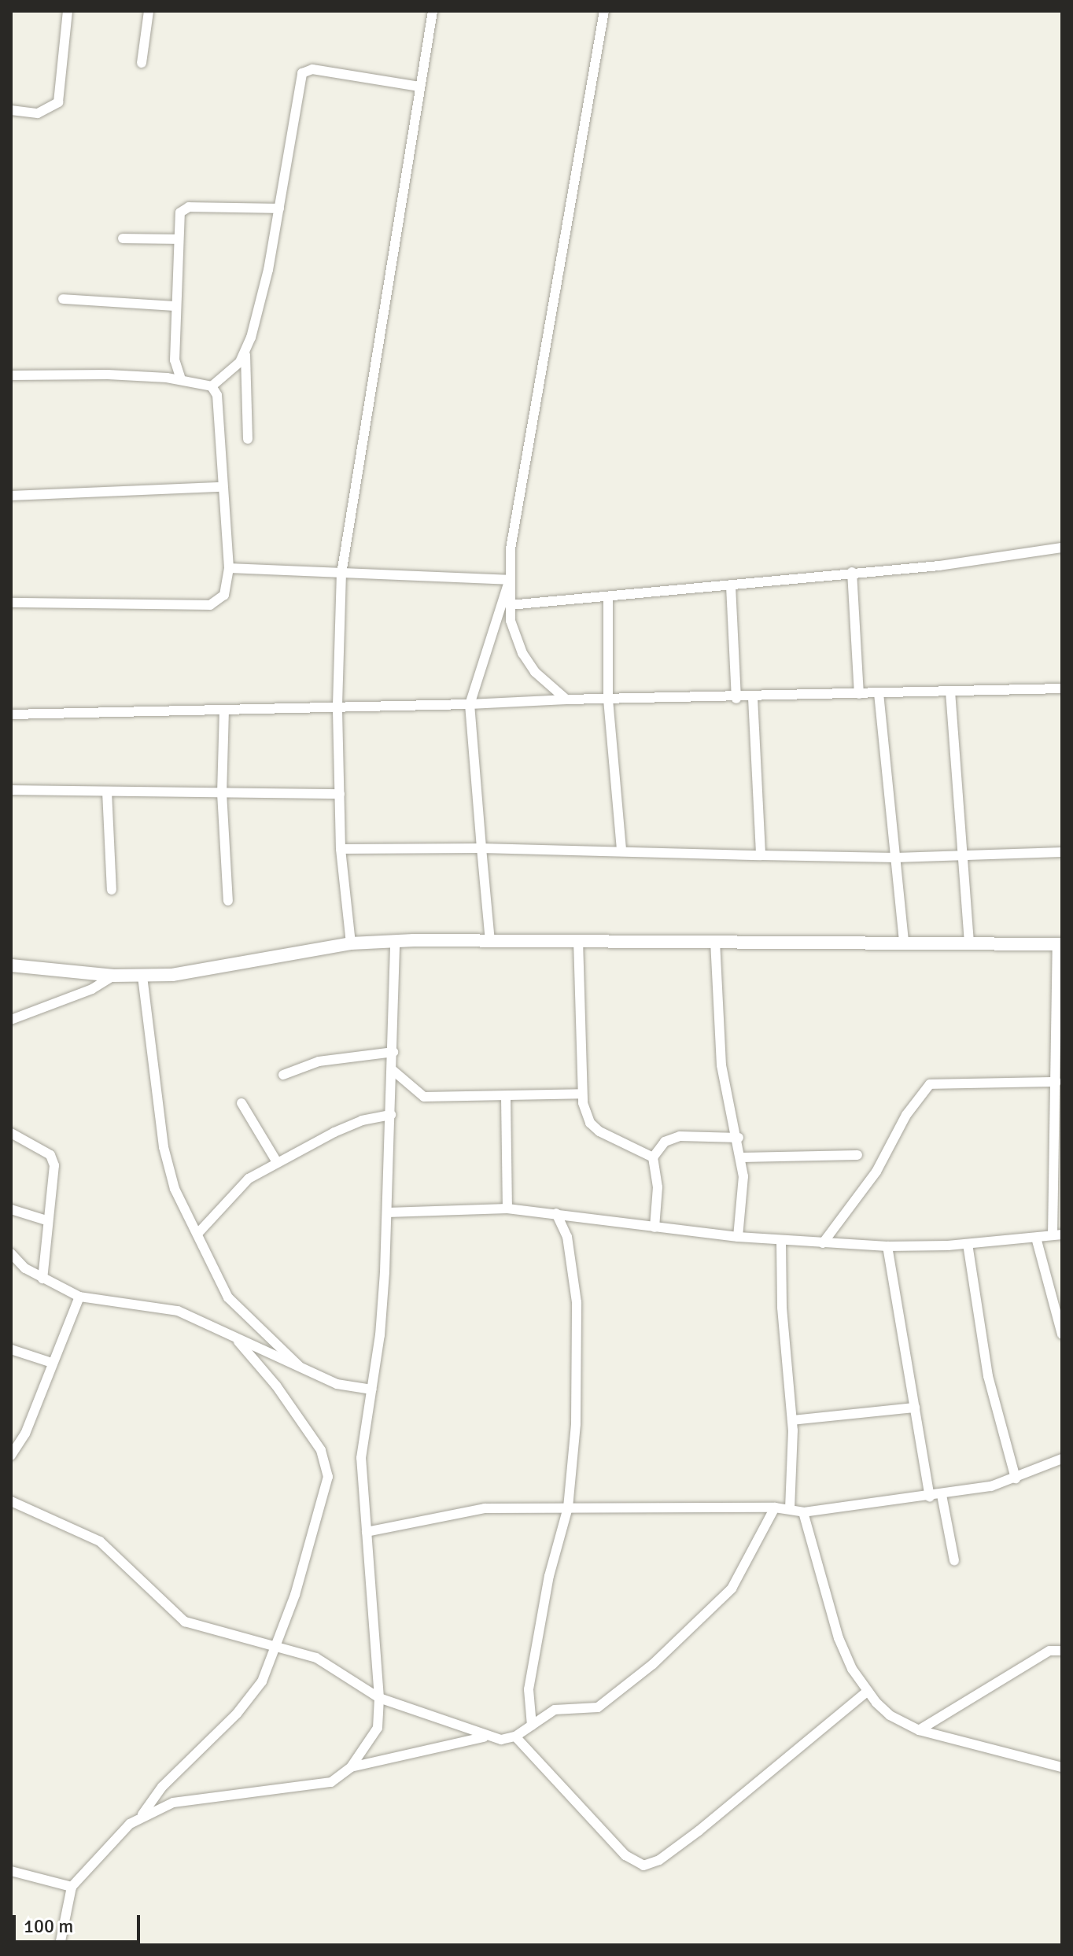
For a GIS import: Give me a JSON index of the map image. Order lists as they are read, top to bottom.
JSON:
{
  "scale_bar": "100 m"
}
